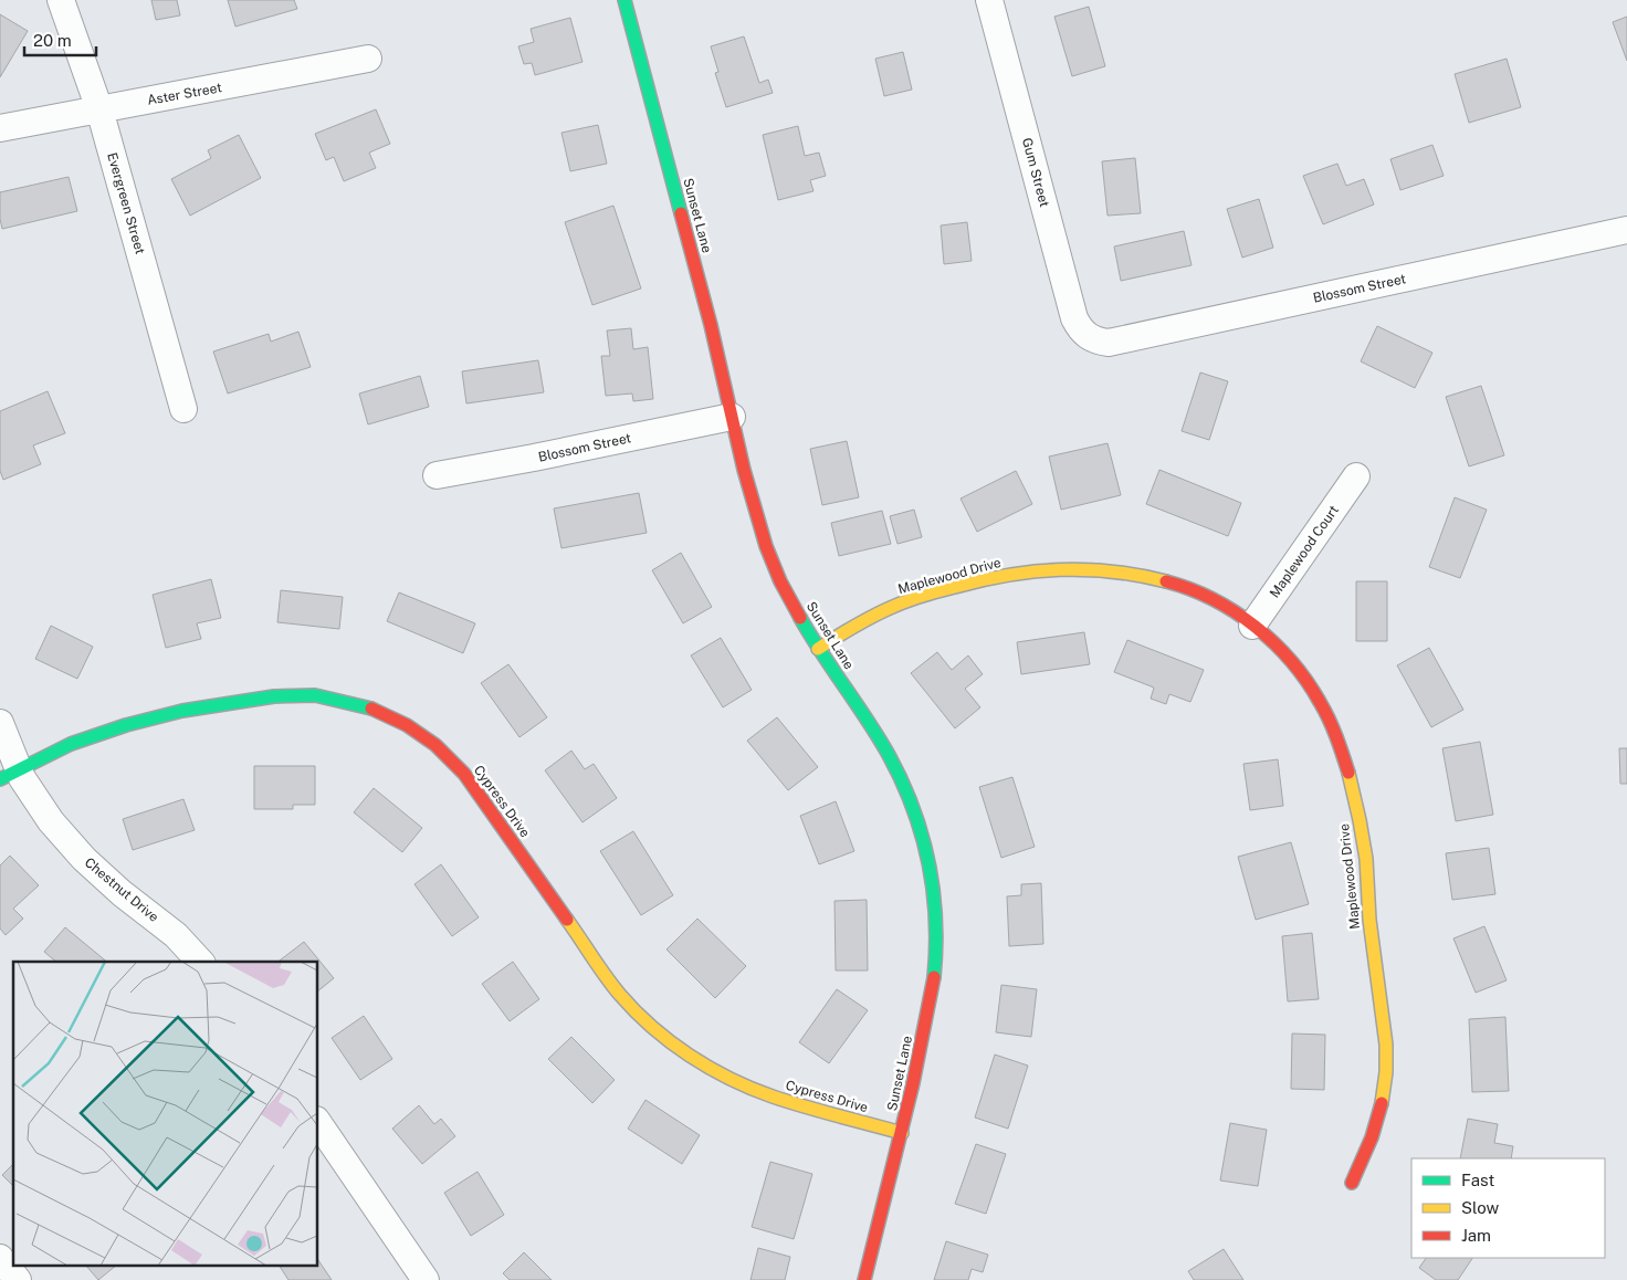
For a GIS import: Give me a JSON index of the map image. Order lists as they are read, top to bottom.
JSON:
{
  "streets": {
    "street": [
      "Aster Street",
      "Gum Street",
      "Evergreen Street",
      "Sunset Lane",
      "Blossom Street",
      "Maplewood Court",
      "Maplewood Drive",
      "Cypress Drive",
      "Chestnut Drive"
    ]
  },
  "crossings": [
    ["Aster Street", "Evergreen Street"],
    ["Gum Street", "Blossom Street"],
    ["Sunset Lane", "Blossom Street"],
    ["Sunset Lane", "Maplewood Drive"],
    ["Sunset Lane", "Cypress Drive"],
    ["Maplewood Court", "Maplewood Drive"],
    ["Cypress Drive", "Chestnut Drive"]
  ],
  "legend": ["Fast", "Slow", "Jam"],
  "scale_bar": "20 m"
}
